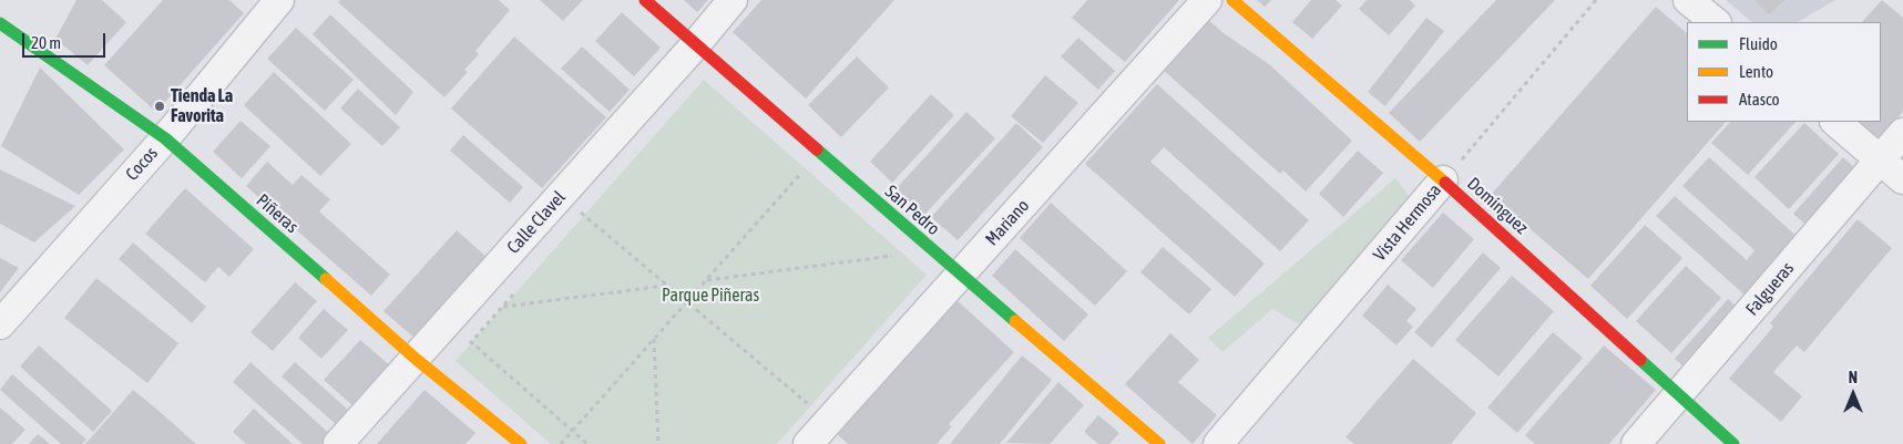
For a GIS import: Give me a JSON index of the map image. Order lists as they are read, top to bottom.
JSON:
{
  "streets": {
    "street": [
      "Cocos",
      "Domínguez",
      "San Pedro",
      "Piñeras",
      "Calle Clavel",
      "Mariano",
      "Vista Hermosa",
      "Falgueras"
    ]
  },
  "crossings": [
    ["Cocos", "Piñeras"],
    ["Domínguez", "Vista Hermosa"],
    ["Domínguez", "Falgueras"],
    ["San Pedro", "Calle Clavel"],
    ["San Pedro", "Mariano"],
    ["Piñeras", "Calle Clavel"]
  ],
  "parks": ["Parque Piñeras"],
  "places": ["Tienda La Favorita"],
  "legend": ["Fluido", "Lento", "Atasco"],
  "scale_bar": "20 m",
  "north": "top"
}
